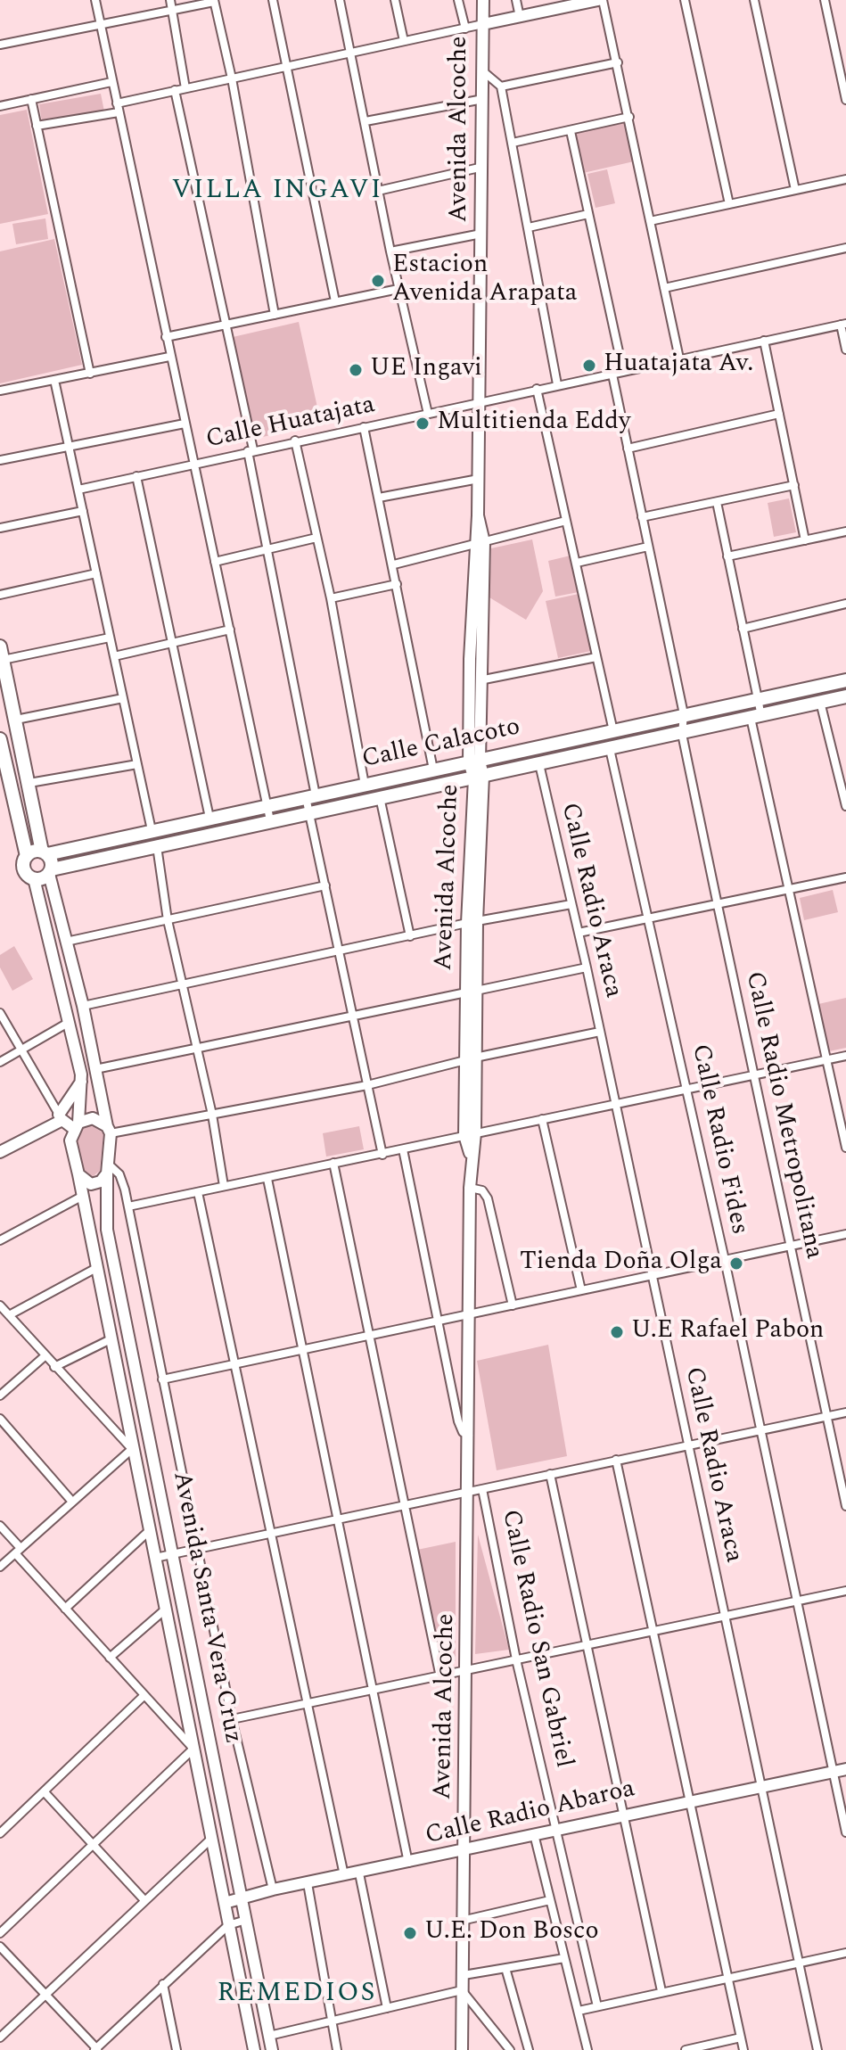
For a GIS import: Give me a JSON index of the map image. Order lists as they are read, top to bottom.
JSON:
{
  "streets": {
    "main road": ["Calle Calacoto"],
    "street": [
      "Avenida Alcoche",
      "Calle Huatajata",
      "Calle Radio Araca",
      "Calle Radio Metropolitana",
      "Calle Radio Fides",
      "Avenida Santa Vera Cruz",
      "Calle Radio San Gabriel",
      "Calle Radio Abaroa"
    ]
  },
  "crossings": [
    ["Avenida Alcoche", "Calle Huatajata"],
    ["Avenida Alcoche", "Calle Calacoto"],
    ["Avenida Alcoche", "Calle Radio San Gabriel"],
    ["Avenida Alcoche", "Calle Radio Abaroa"],
    ["Calle Huatajata", "Calle Radio Metropolitana"],
    ["Calle Calacoto", "Calle Radio Araca"],
    ["Calle Calacoto", "Calle Radio Metropolitana"],
    ["Calle Calacoto", "Calle Radio Fides"],
    ["Calle Radio Araca", "Calle Radio Abaroa"],
    ["Calle Radio Fides", "Calle Radio Abaroa"],
    ["Avenida Santa Vera Cruz", "Calle Radio Abaroa"],
    ["Calle Radio San Gabriel", "Calle Radio Abaroa"]
  ],
  "districts": ["VILLA INGAVI", "REMEDIOS"],
  "places": [
    "Estacion Avenida Arapata",
    "Huatajata Av.",
    "UE Ingavi",
    "Multitienda Eddy",
    "Tienda Doña Olga",
    "U.E Rafael Pabon",
    "U.E. Don Bosco"
  ]
}
